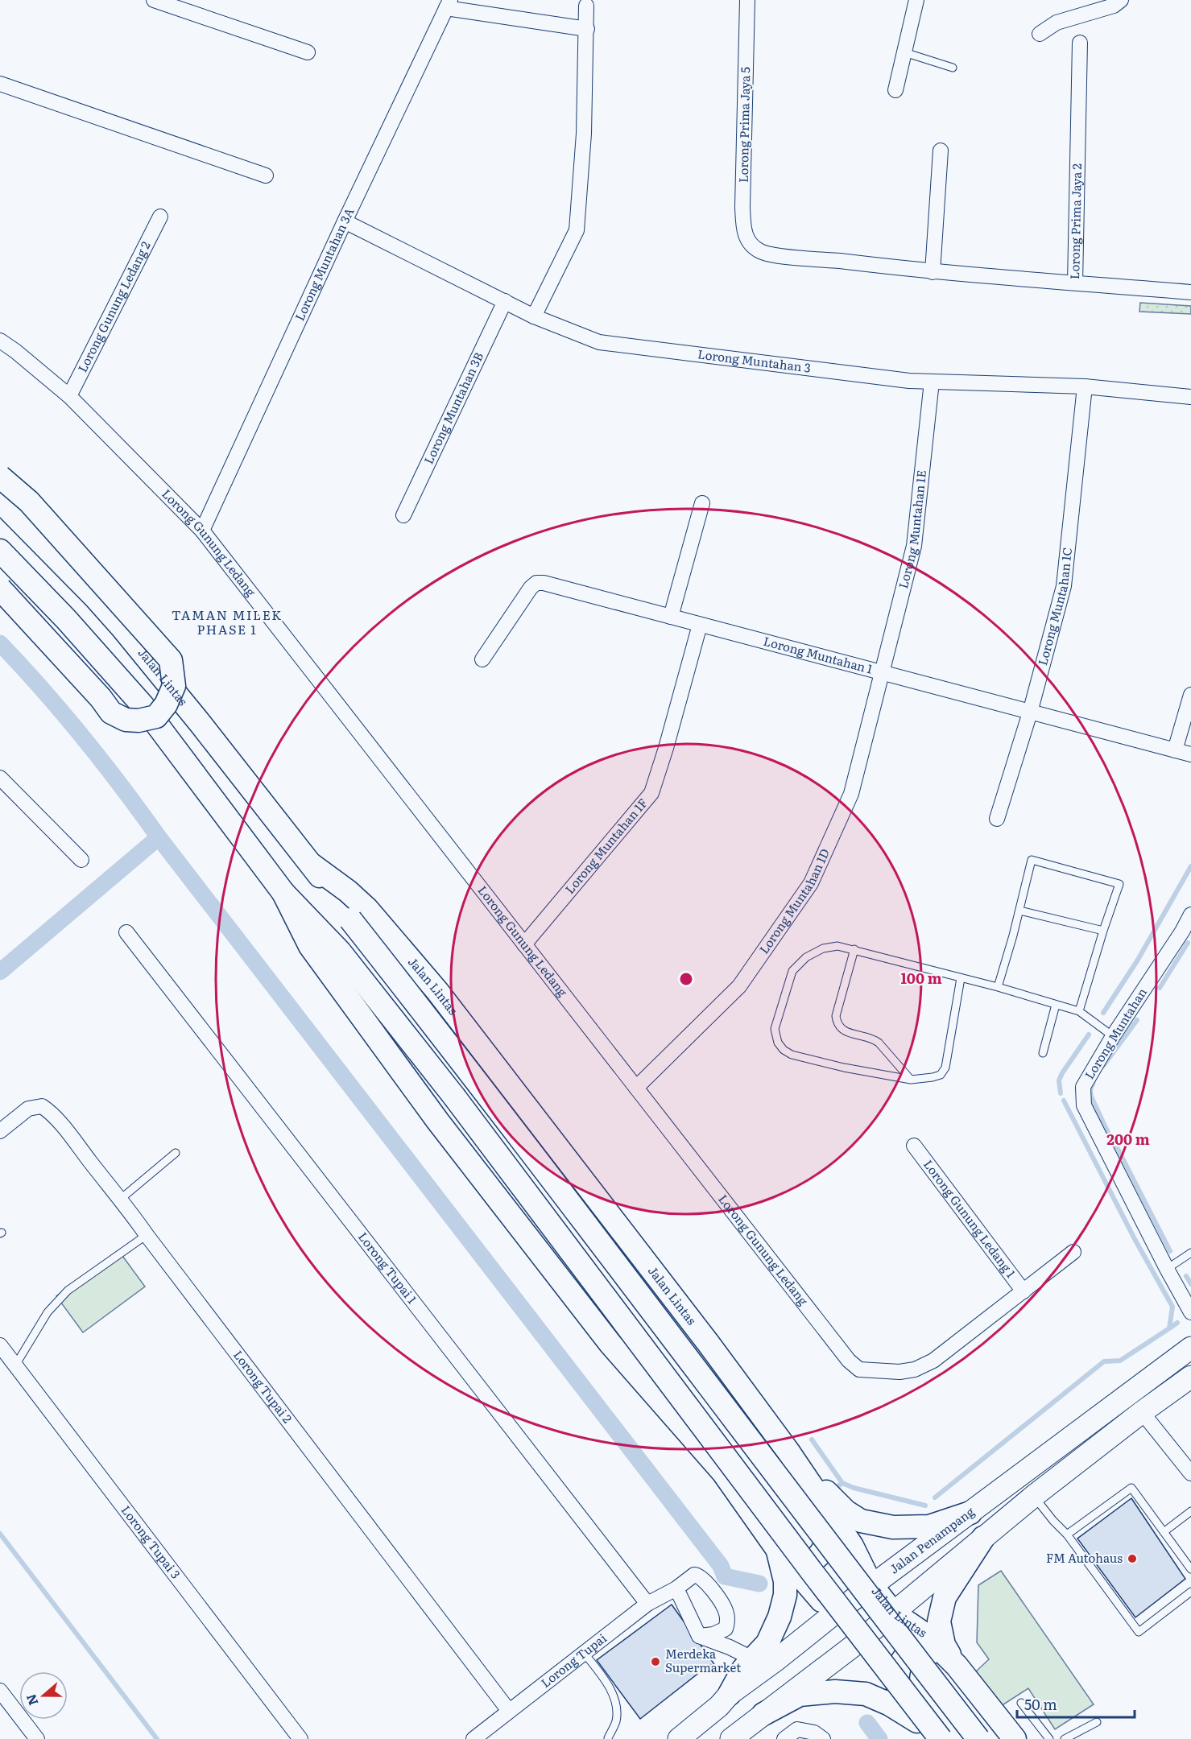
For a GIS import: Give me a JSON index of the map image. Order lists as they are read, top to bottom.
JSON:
{
  "streets": {
    "highway": ["Jalan Lintas"],
    "main road": ["Jalan Penampang"],
    "street": [
      "Lorong Prima Jaya 5",
      "Lorong Prima Jaya 2",
      "Lorong Muntahan 3A",
      "Lorong Gunung Ledang 2",
      "Lorong Muntahan 3",
      "Lorong Muntahan 3B",
      "Lorong Muntahan 1E",
      "Lorong Gunung Ledang",
      "Lorong Muntahan 1C",
      "Lorong Muntahan 1",
      "Lorong Muntahan 1F",
      "Lorong Muntahan 1D",
      "Lorong Muntahan",
      "Lorong Gunung Ledang 1",
      "Lorong Tupai 1",
      "Lorong Tupai 2",
      "Lorong Tupai 3",
      "Lorong Tupai"
    ]
  },
  "crossings": [
    ["Lorong Muntahan 3A", "Lorong Muntahan 3"],
    ["Lorong Muntahan 3A", "Lorong Gunung Ledang"],
    ["Lorong Gunung Ledang 2", "Lorong Gunung Ledang"],
    ["Lorong Muntahan 3", "Lorong Muntahan 3B"],
    ["Lorong Muntahan 3", "Lorong Muntahan 1E"],
    ["Lorong Muntahan 3", "Lorong Muntahan 1C"],
    ["Lorong Muntahan 1E", "Lorong Muntahan 1"],
    ["Lorong Muntahan 1E", "Lorong Muntahan 1D"],
    ["Lorong Gunung Ledang", "Lorong Muntahan 1F"],
    ["Lorong Gunung Ledang", "Lorong Muntahan 1D"],
    ["Lorong Gunung Ledang", "Lorong Gunung Ledang 1"],
    ["Lorong Muntahan 1C", "Lorong Muntahan 1"],
    ["Lorong Muntahan 1", "Lorong Muntahan 1F"],
    ["Lorong Muntahan 1", "Lorong Muntahan 1D"],
    ["Jalan Lintas", "Jalan Penampang"],
    ["Lorong Tupai 1", "Lorong Tupai"],
    ["Lorong Tupai 2", "Lorong Tupai"]
  ],
  "districts": ["TAMAN MILEK PHASE 1"],
  "places": ["FM Autohaus", "Merdeka Supermarket"],
  "scale_bar": "50 m",
  "north": "left",
  "rings": ["100 m", "200 m"]
}
